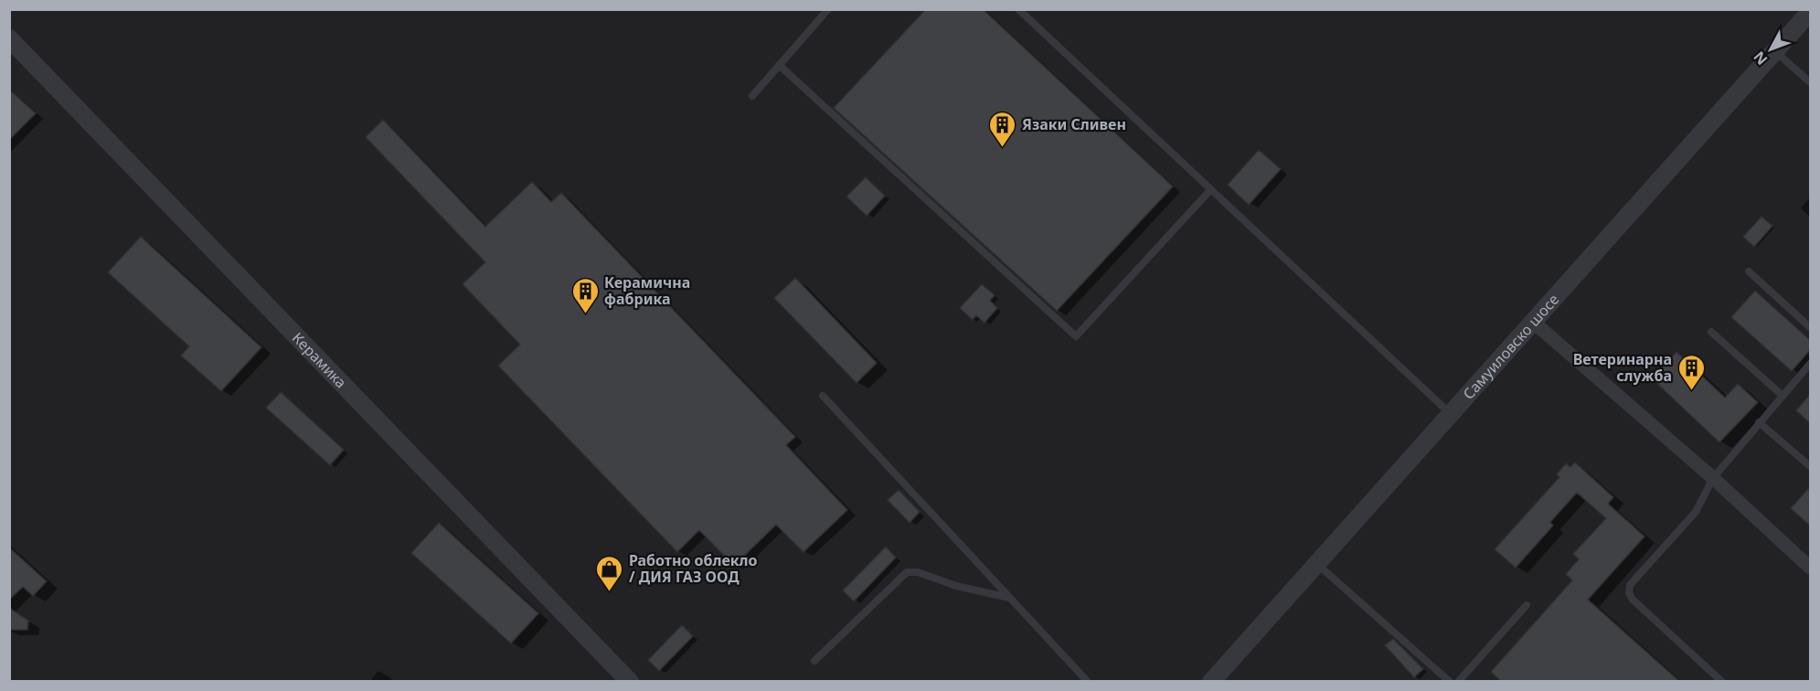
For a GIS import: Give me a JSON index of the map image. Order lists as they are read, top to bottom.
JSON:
{
  "streets": {
    "street": ["Самуиловско шосе", "Керамика"]
  },
  "places": {
    "building": ["Язаки Сливен", "Керамична фабрика", "Ветеринарна служба"],
    "shop": ["Работно облекло / ДИЯ ГАЗ ООД"]
  },
  "north": "bottom left"
}
